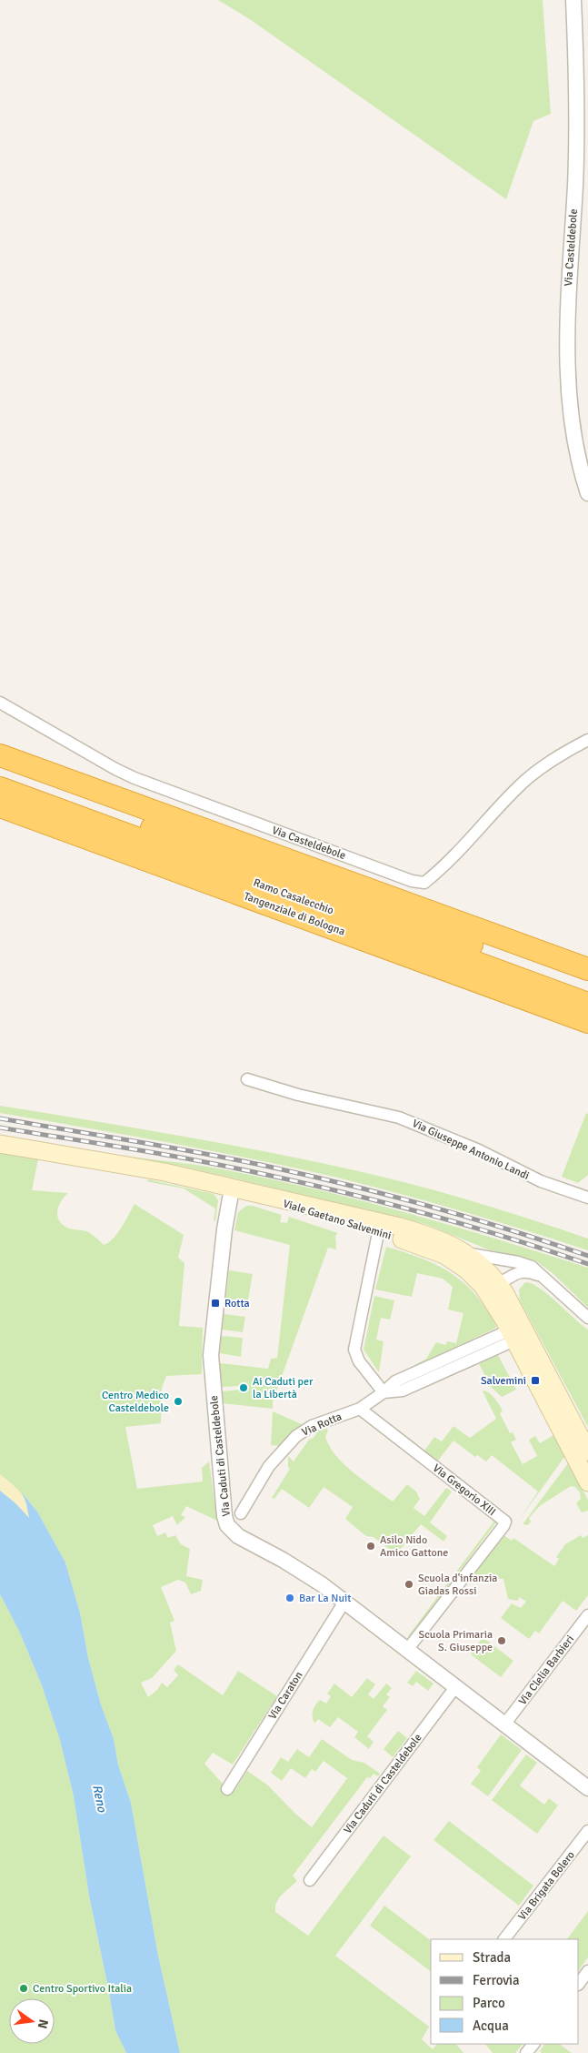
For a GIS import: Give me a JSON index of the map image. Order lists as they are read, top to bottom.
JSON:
{
  "streets": {
    "highway": ["Ramo Casalecchio", "Tangenziale di Bologna"],
    "main road": ["Viale Gaetano Salvemini"],
    "street": [
      "Via Casteldebole",
      "Via Giuseppe Antonio Landi",
      "Via Rotta",
      "Via Caduti di Casteldebole",
      "Via Gregorio XIII",
      "Via Clelia Barbieri",
      "Via Caraton",
      "Via Brigata Bolero"
    ]
  },
  "crossings": [
    ["Viale Gaetano Salvemini", "Via Rotta"],
    ["Via Rotta", "Via Gregorio XIII"],
    ["Via Caduti di Casteldebole", "Via Gregorio XIII"],
    ["Via Caduti di Casteldebole", "Via Clelia Barbieri"],
    ["Via Caduti di Casteldebole", "Via Caraton"]
  ],
  "water": ["Reno"],
  "places": {
    "transit": ["Rotta", "Salvemini"],
    "other": [
      "Ai Caduti per la Libertà",
      "Centro Medico Casteldebole",
      "Asilo Nido Amico Gattone",
      "Scuola d'infanzia Giadas Rossi",
      "Bar La Nuit",
      "Scuola Primaria S. Giuseppe",
      "Centro Sportivo Italia"
    ]
  },
  "legend": [
    "Strada",
    "Ferrovia",
    "Parco",
    "Acqua"
  ],
  "north": "right"
}
